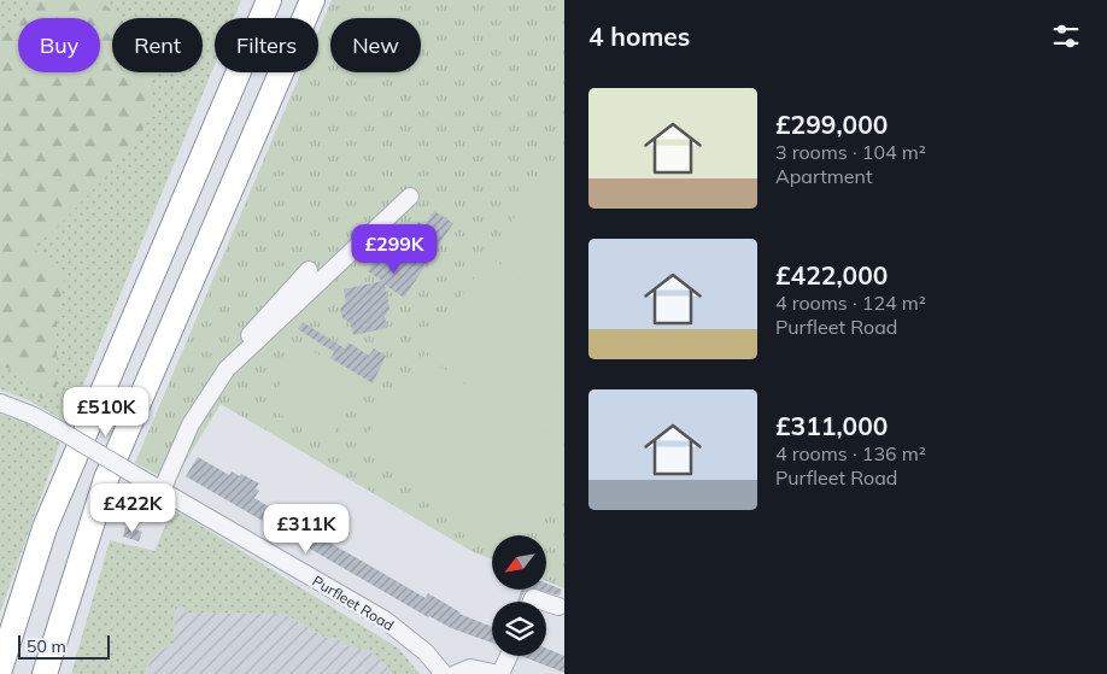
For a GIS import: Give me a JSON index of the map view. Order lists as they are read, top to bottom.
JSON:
{
  "streets": {
    "street": ["Purfleet Road"]
  },
  "scale_bar": "50 m",
  "north": "bottom left",
  "page": {
    "heading": "4 homes",
    "chip": [
      "Buy",
      "Rent",
      "Filters",
      "New"
    ],
    "list": [
      {
        "name": "£299,000",
        "note": "3 rooms · 104 m² · Apartment"
      },
      {
        "name": "£422,000",
        "note": "4 rooms · 124 m² · Purfleet Road"
      },
      {
        "name": "£311,000",
        "note": "4 rooms · 136 m² · Purfleet Road"
      }
    ],
    "price": [
      "£299K",
      "£510K",
      "£422K",
      "£311K"
    ],
    "scale": "50 m"
  }
}
